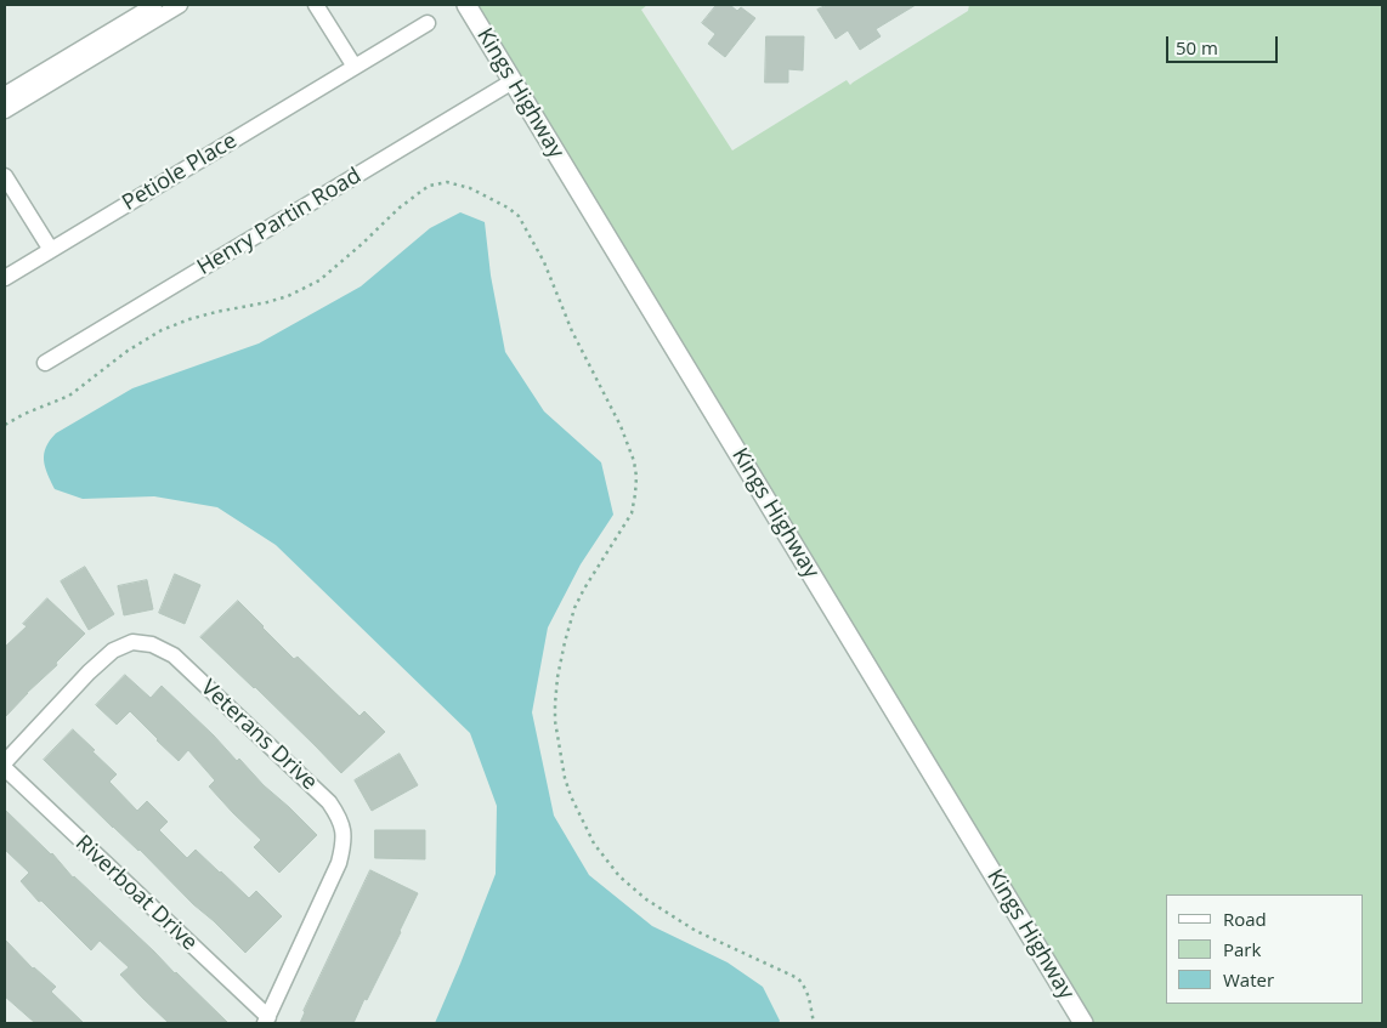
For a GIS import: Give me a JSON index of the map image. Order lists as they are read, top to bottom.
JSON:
{
  "streets": {
    "street": [
      "Kings Highway",
      "Petiole Place",
      "Henry Partin Road",
      "Veterans Drive",
      "Riverboat Drive"
    ]
  },
  "crossings": [
    ["Kings Highway", "Henry Partin Road"],
    ["Veterans Drive", "Riverboat Drive"]
  ],
  "legend": ["Road", "Park", "Water"],
  "scale_bar": "50 m"
}
